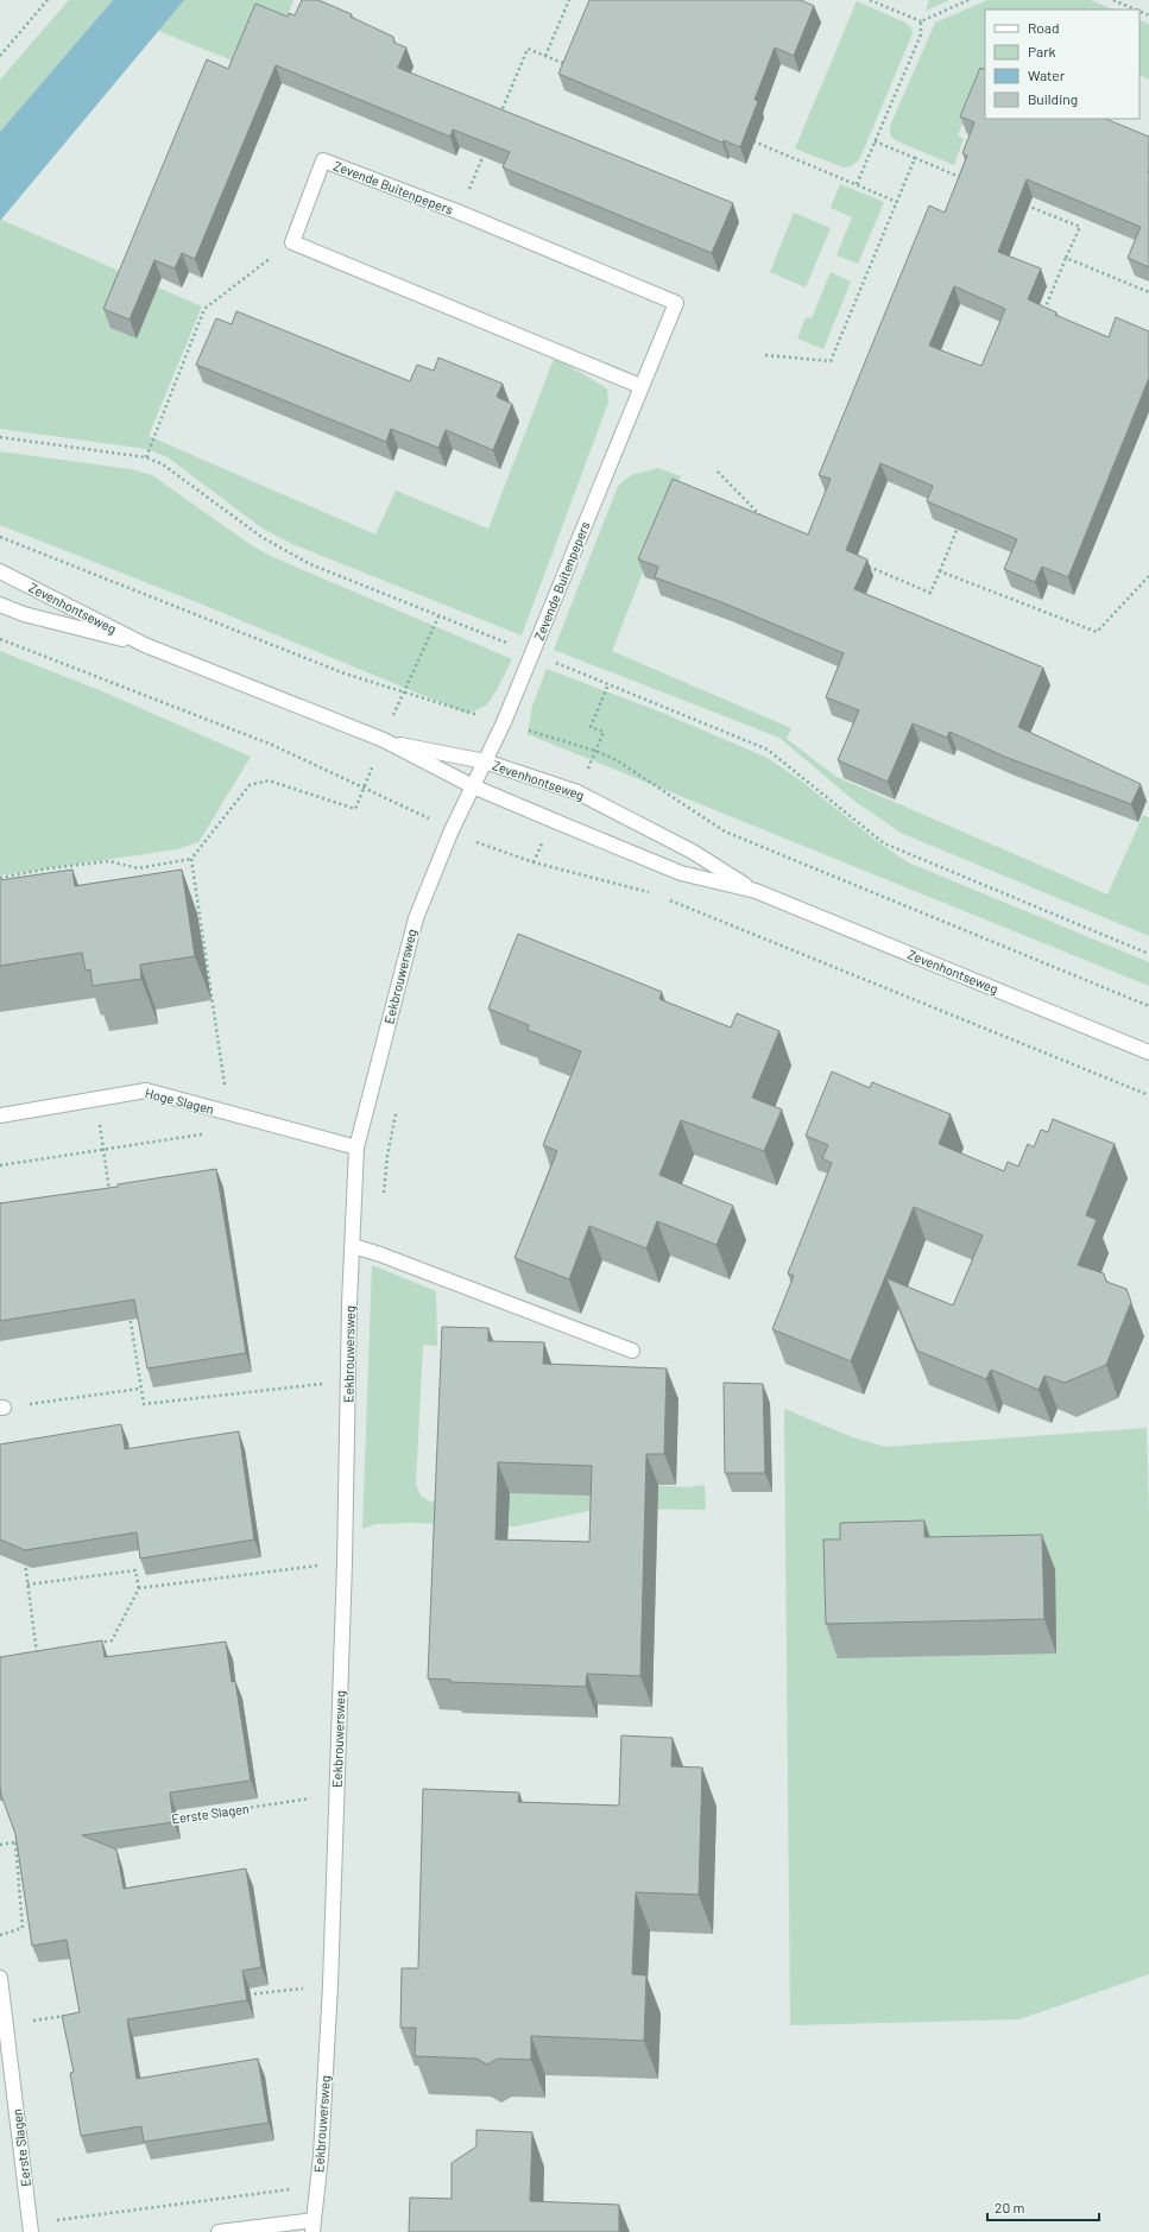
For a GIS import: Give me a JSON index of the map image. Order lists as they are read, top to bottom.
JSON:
{
  "streets": {
    "street": [
      "Zevende Buitenpepers",
      "Zevenhontseweg",
      "Eekbrouwersweg",
      "Hoge Slagen",
      "Eerste Slagen"
    ]
  },
  "crossings": [
    ["Zevende Buitenpepers", "Zevenhontseweg"],
    ["Zevende Buitenpepers", "Eekbrouwersweg"],
    ["Zevenhontseweg", "Eekbrouwersweg"],
    ["Eekbrouwersweg", "Hoge Slagen"],
    ["Eekbrouwersweg", "Eerste Slagen"]
  ],
  "legend": [
    "Road",
    "Park",
    "Water",
    "Building"
  ],
  "scale_bar": "20 m"
}
